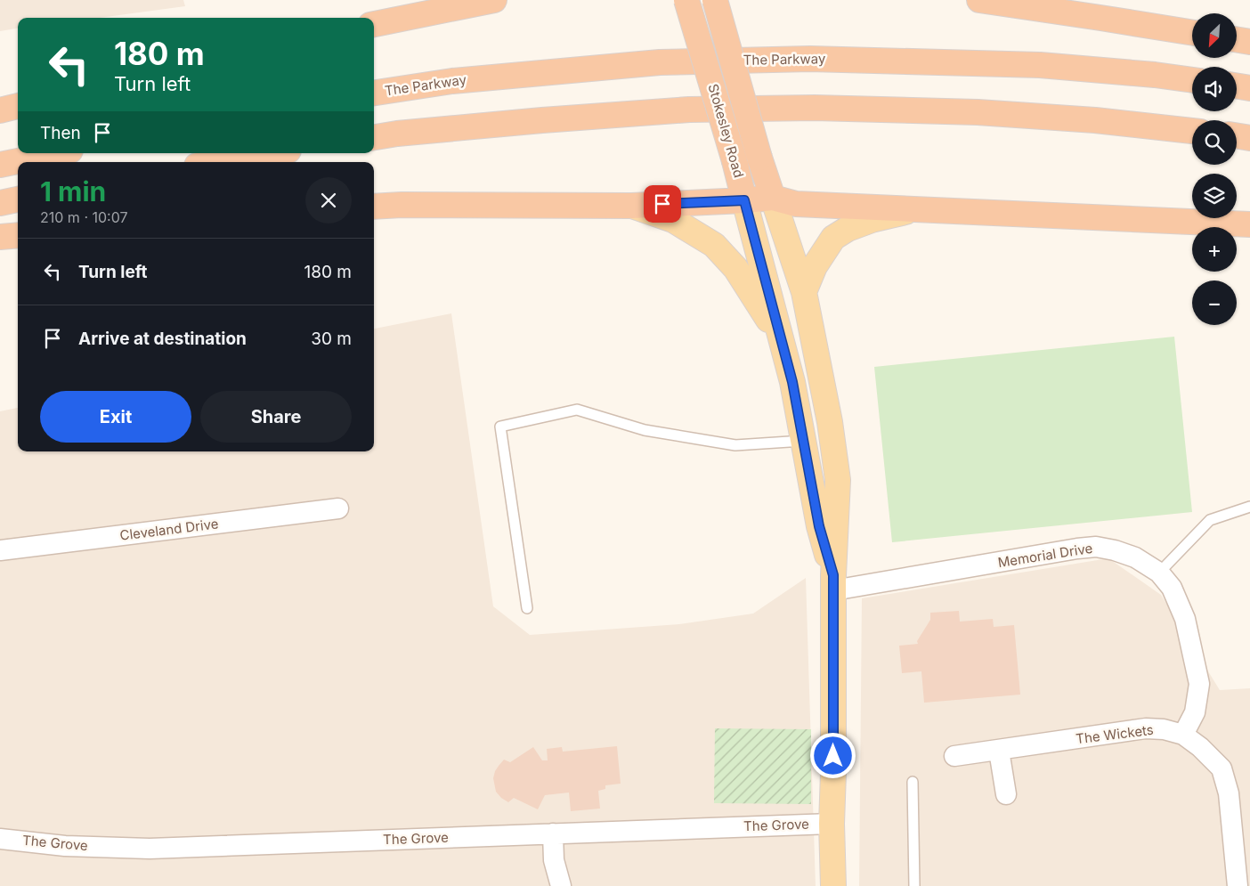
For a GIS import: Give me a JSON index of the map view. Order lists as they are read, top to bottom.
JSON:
{
  "streets": {
    "highway": ["The Parkway", "Stokesley Road"],
    "street": [
      "Cleveland Drive",
      "Memorial Drive",
      "The Wickets",
      "The Grove"
    ]
  },
  "crossings": [
    ["Stokesley Road", "Memorial Drive"],
    ["Stokesley Road", "The Grove"],
    ["Memorial Drive", "The Wickets"]
  ],
  "north": "bottom left",
  "page": {
    "map_buttons": ["+", "−"],
    "turn": ["180 m", "Turn left"],
    "then": "Then",
    "heading": ["1 min", "210 m · 10:07"],
    "list": [
      {
        "name": "Turn left",
        "value": "180 m"
      },
      {
        "name": "Arrive at destination",
        "value": "30 m"
      }
    ],
    "buttons": ["Exit", "Share"]
  }
}
